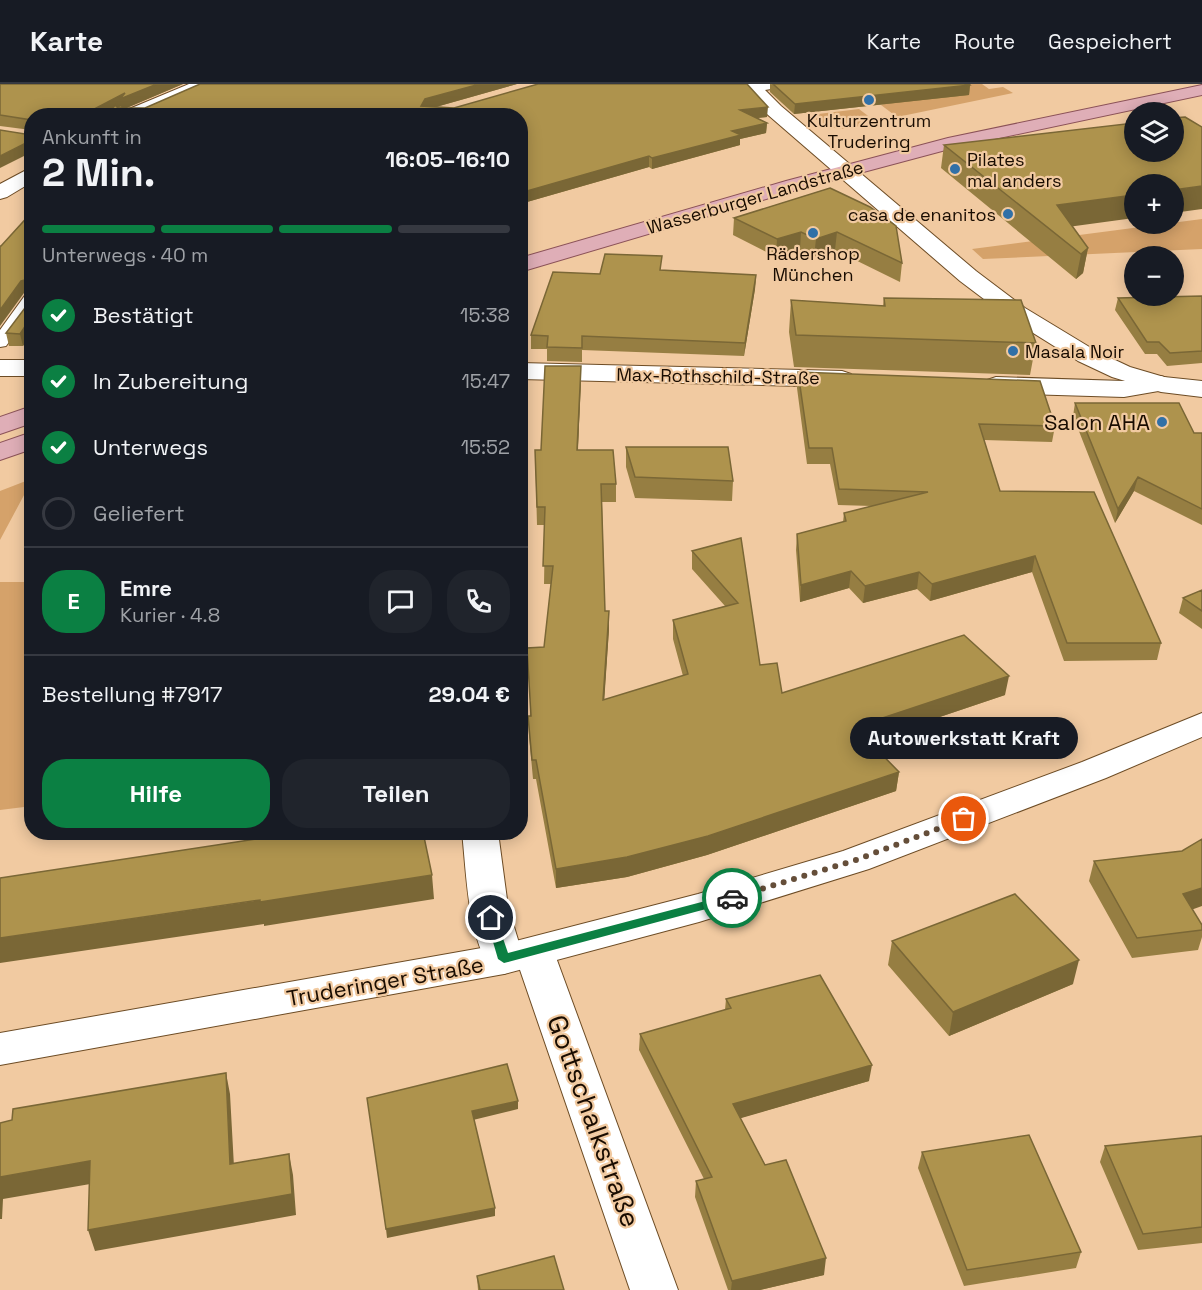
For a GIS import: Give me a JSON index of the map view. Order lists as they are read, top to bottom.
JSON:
{
  "streets": {
    "main road": ["Wasserburger Landstraße"],
    "street": ["Max-Rothschild-Straße", "Truderinger Straße", "Gottschalkstraße"]
  },
  "crossings": [
    ["Truderinger Straße", "Gottschalkstraße"]
  ],
  "places": [
    "Kulturzentrum Trudering",
    "Pilates mal anders",
    "casa de enanitos",
    "Rädershop München",
    "Masala Noir",
    "Salon AHA",
    "Autowerkstatt Kraft"
  ],
  "page": {
    "header": "Karte",
    "nav": ["Karte", "Route", "Gespeichert"],
    "map_buttons": ["+", "−"],
    "heading": ["2 Min.", "Ankunft in", "16:05–16:10"],
    "panel": [
      "Emre",
      "Kurier · 4.8",
      "Bestellung #7917",
      "29.04 €"
    ],
    "bar": "Unterwegs · 40 m",
    "list": [
      ["Bestätigt", "15:38"],
      ["In Zubereitung", "15:47"],
      ["Unterwegs", "15:52"],
      "Geliefert"
    ],
    "round": "E",
    "bubble": "Autowerkstatt Kraft",
    "buttons": ["Hilfe", "Teilen"]
  }
}
